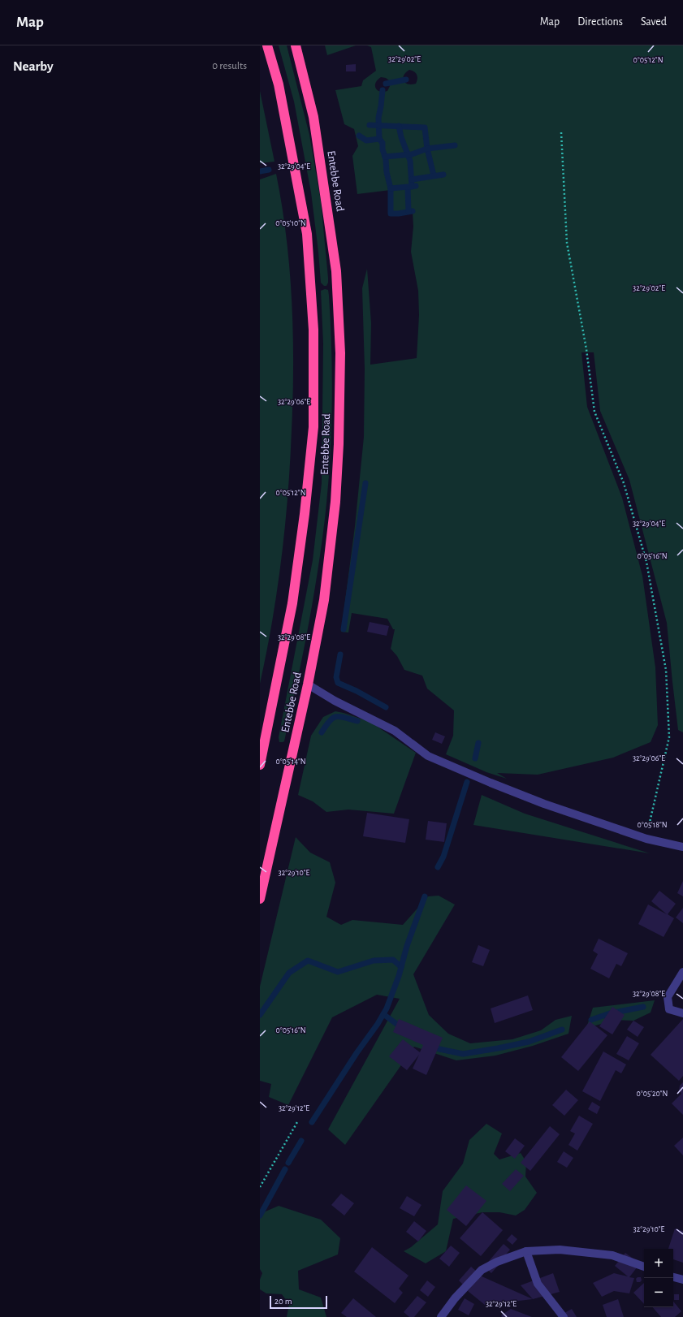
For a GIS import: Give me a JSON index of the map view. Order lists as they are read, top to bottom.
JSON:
{
  "streets": {
    "highway": ["Entebbe Road"]
  },
  "scale_bar": "20 m",
  "page": {
    "header": "Map",
    "nav": ["Map", "Directions", "Saved"],
    "heading": ["Nearby", "0 results"],
    "map_buttons": ["+", "−"],
    "scale": "20 m"
  },
  "coordinates": [
    "32°29'02\"E",
    "0°05'12\"N",
    "32°29'04\"E",
    "0°05'10\"N",
    "32°29'06\"E",
    "0°05'16\"N",
    "32°29'08\"E",
    "0°05'14\"N",
    "0°05'18\"N",
    "32°29'10\"E",
    "0°05'20\"N",
    "32°29'12\"E"
  ]
}
